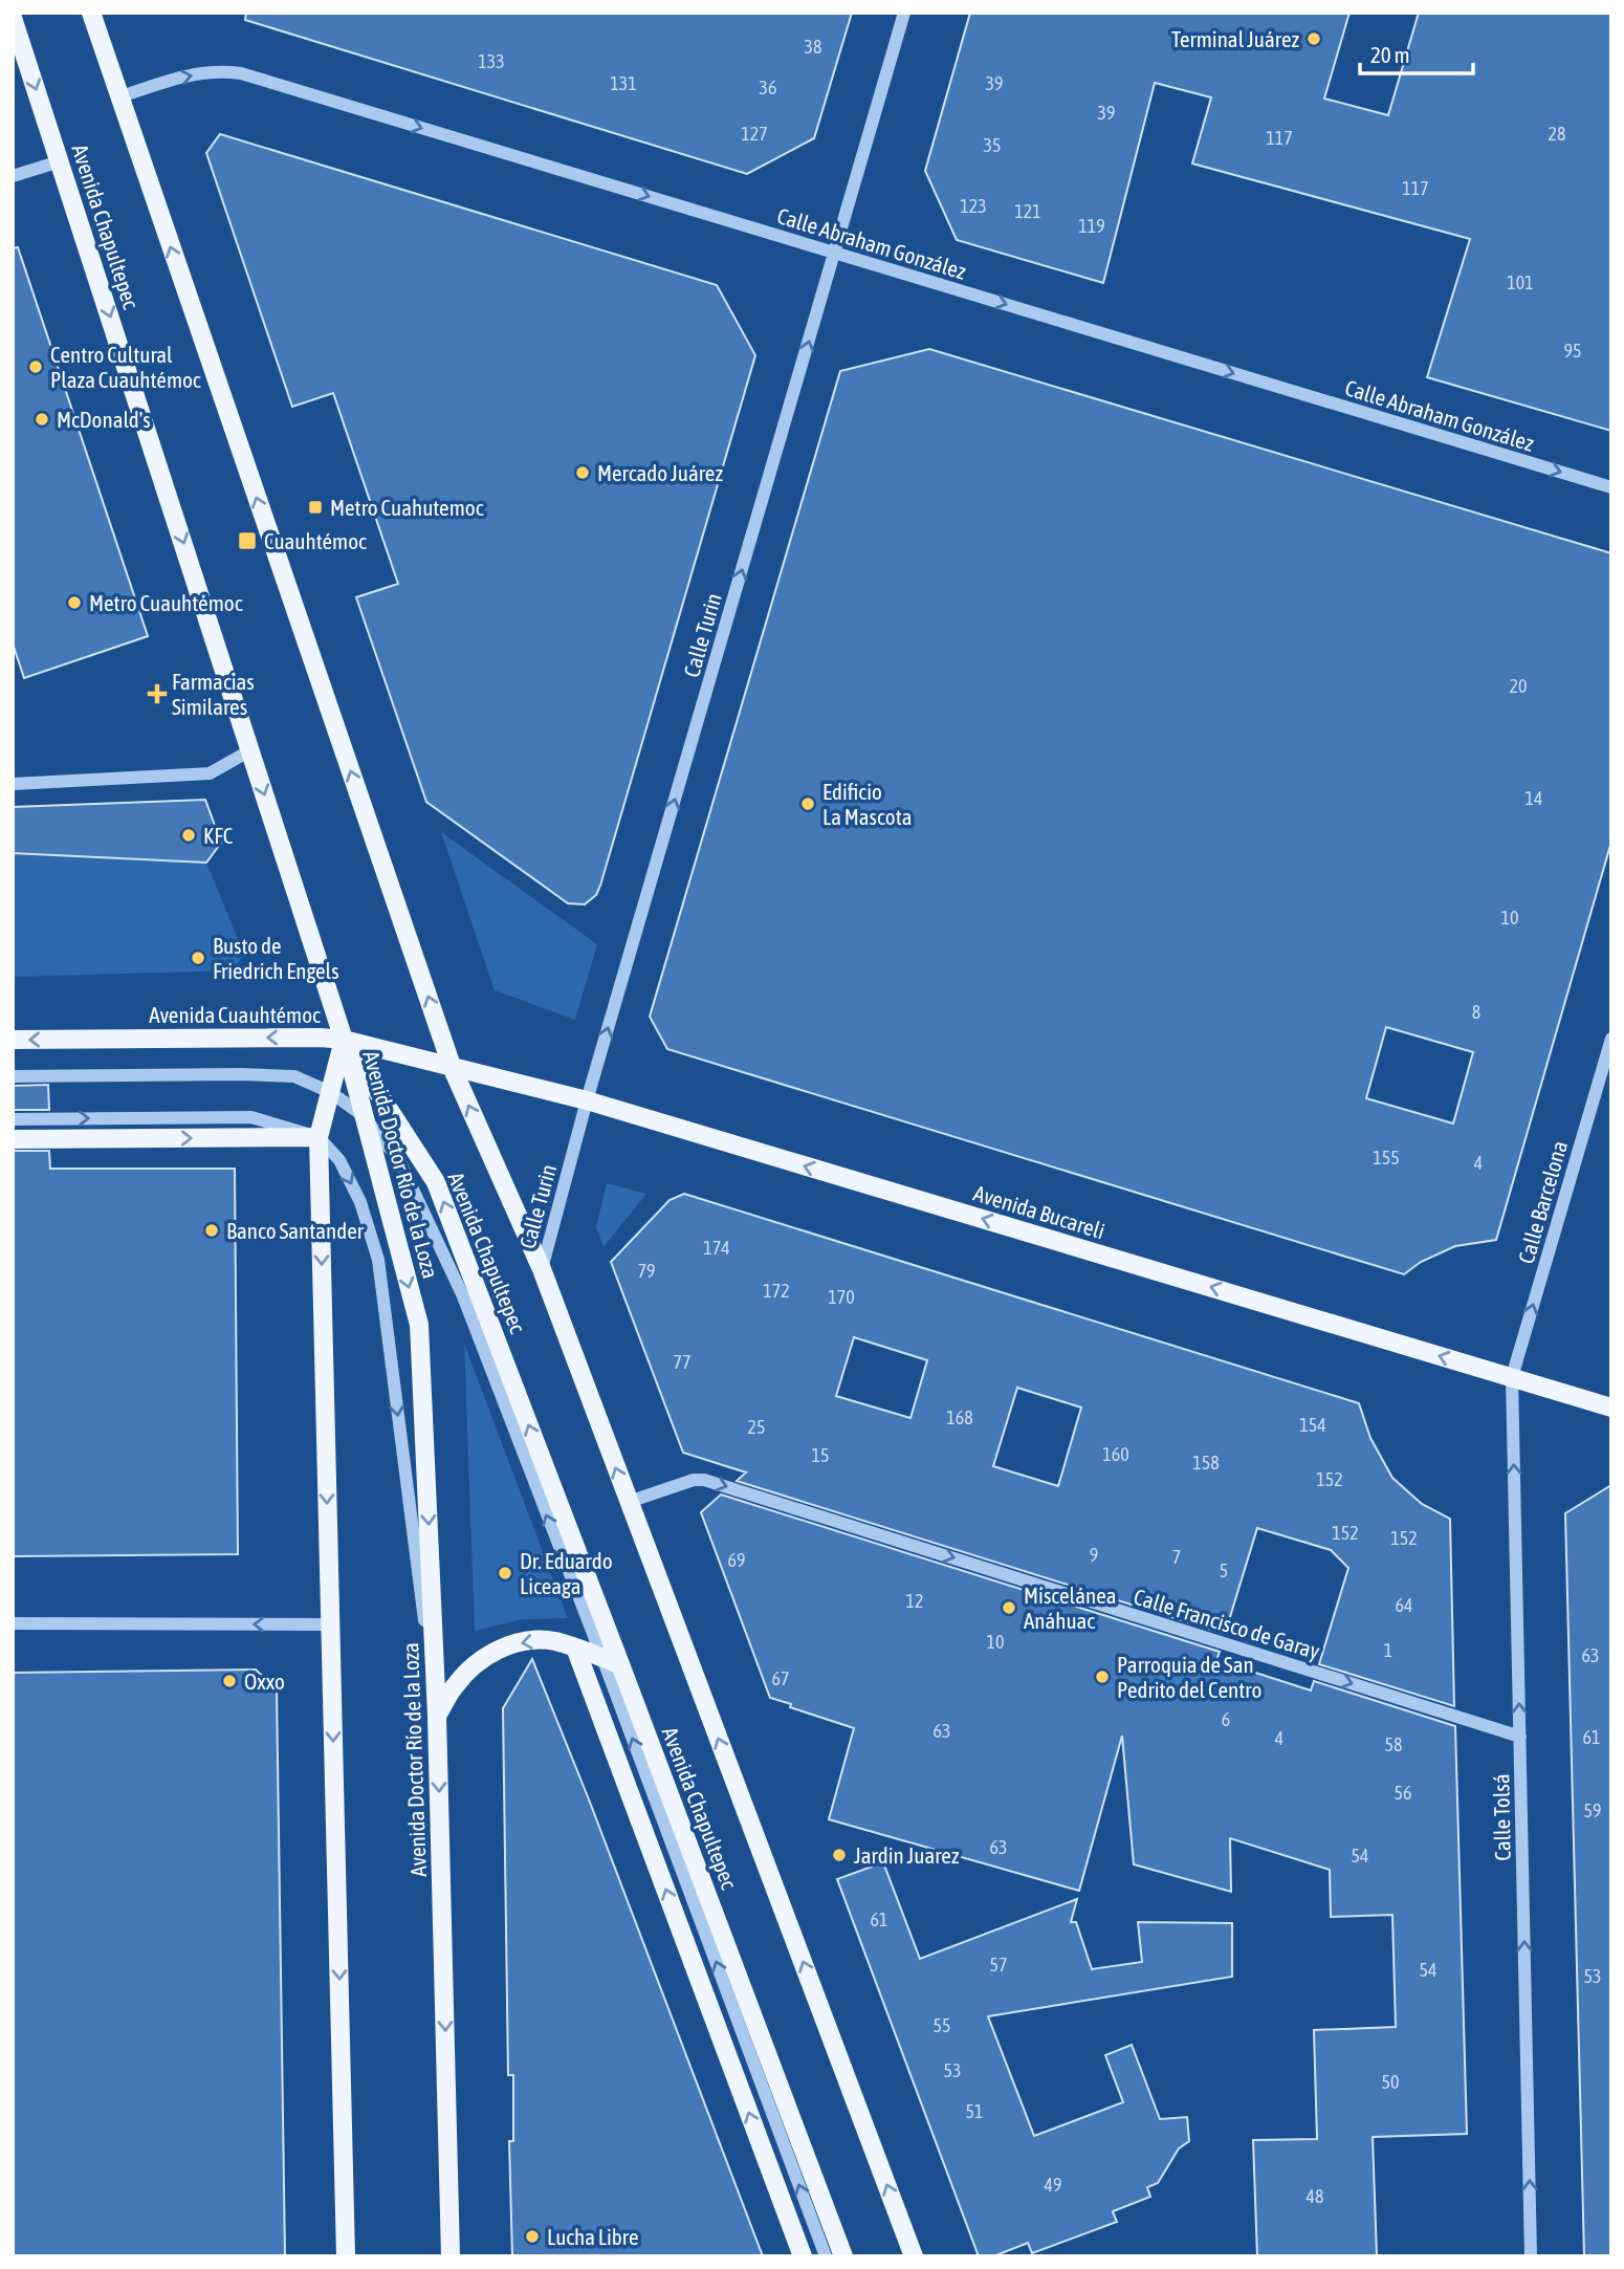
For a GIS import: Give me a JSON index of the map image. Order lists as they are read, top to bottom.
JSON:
{
  "streets": {
    "main road": [
      "Avenida Chapultepec",
      "Avenida Cuauhtémoc",
      "Avenida Doctor Río de la Loza",
      "Avenida Bucareli"
    ],
    "street": [
      "Calle Abraham González",
      "Calle Turin",
      "Calle Barcelona",
      "Calle Francisco de Garay",
      "Calle Tolsá"
    ]
  },
  "crossings": [
    ["Avenida Chapultepec", "Calle Abraham González"],
    ["Avenida Chapultepec", "Calle Turin"],
    ["Avenida Chapultepec", "Avenida Cuauhtémoc"],
    ["Avenida Chapultepec", "Avenida Doctor Río de la Loza"],
    ["Avenida Chapultepec", "Avenida Bucareli"],
    ["Avenida Chapultepec", "Calle Francisco de Garay"],
    ["Calle Abraham González", "Calle Turin"],
    ["Calle Turin", "Avenida Bucareli"],
    ["Avenida Cuauhtémoc", "Avenida Doctor Río de la Loza"],
    ["Avenida Cuauhtémoc", "Avenida Bucareli"],
    ["Calle Barcelona", "Avenida Bucareli"],
    ["Calle Barcelona", "Calle Tolsá"],
    ["Avenida Bucareli", "Calle Tolsá"],
    ["Calle Francisco de Garay", "Calle Tolsá"]
  ],
  "one_way": [
    "Calle Abraham González",
    "Calle Turin",
    "Avenida Doctor Río de la Loza",
    "Calle Barcelona",
    "Avenida Bucareli",
    "Calle Francisco de Garay",
    "Calle Tolsá"
  ],
  "places": {
    "other": [
      "Terminal Juárez",
      "Centro Cultural Plaza Cuauhtémoc",
      "McDonald's",
      "Mercado Juárez",
      "Metro Cuauhtémoc",
      "Edificio La Mascota",
      "KFC",
      "Busto de Friedrich Engels",
      "Banco Santander",
      "Dr. Eduardo Liceaga",
      "Miscelánea Anáhuac",
      "Parroquia de San Pedrito del Centro",
      "Oxxo",
      "Jardin Juarez",
      "Lucha Libre"
    ],
    "transit": ["Metro Cuahutemoc", "Cuauhtémoc"],
    "health": ["Farmacias Similares"]
  },
  "house_numbers": [
    "38",
    "133",
    "131",
    "39",
    "36",
    "39",
    "127",
    "28",
    "117",
    "35",
    "117",
    "123",
    "121",
    "119",
    "101",
    "95",
    "20",
    "14",
    "10",
    "8",
    "155",
    "4",
    "174",
    "79",
    "172",
    "170",
    "77",
    "168",
    "154",
    "25",
    "160",
    "15",
    "158",
    "152",
    "152",
    "152",
    "9",
    "7",
    "69",
    "5",
    "12",
    "64",
    "10",
    "1",
    "63",
    "67",
    "6",
    "63",
    "61",
    "4",
    "58",
    "56",
    "59",
    "63",
    "54",
    "61",
    "57",
    "54",
    "53",
    "55",
    "53",
    "50",
    "51",
    "49",
    "48"
  ],
  "scale_bar": "20 m"
}
